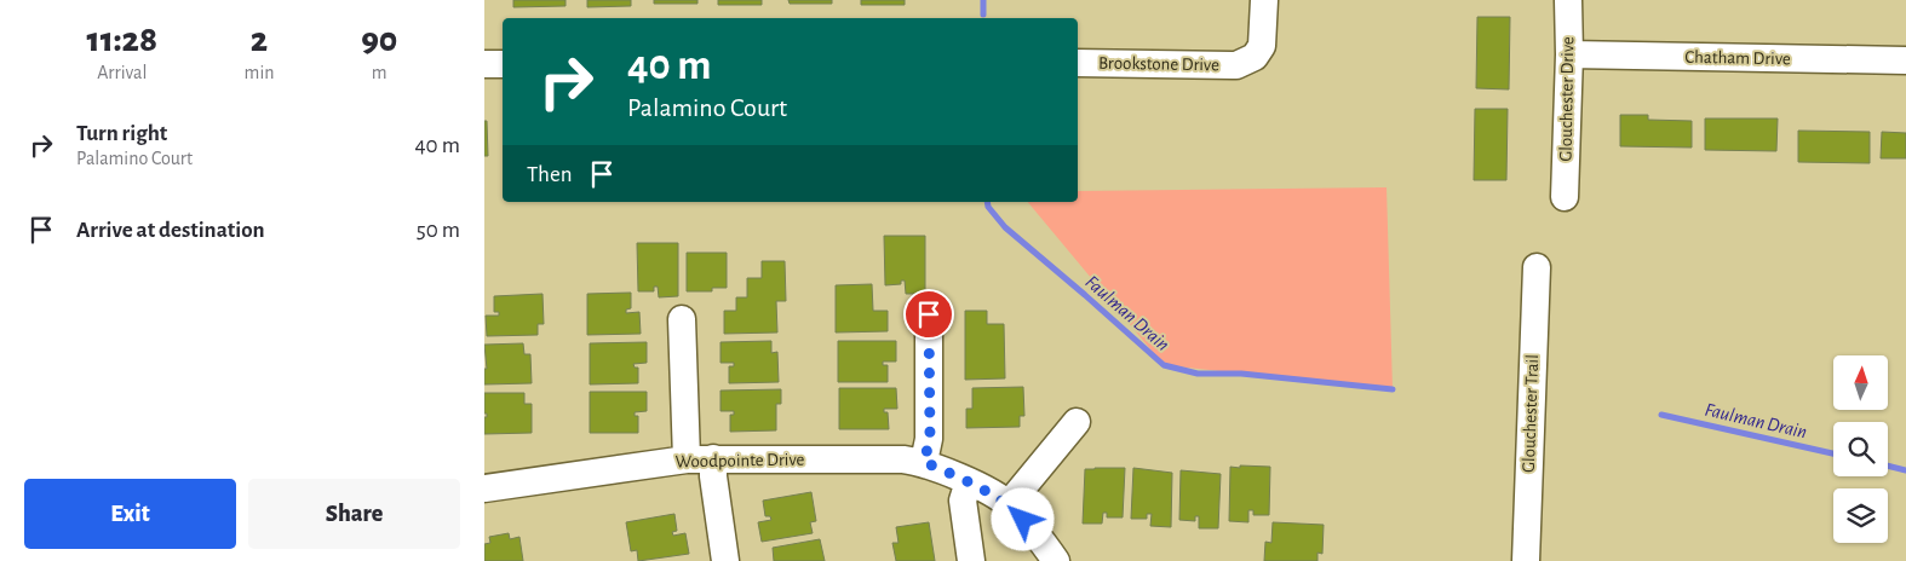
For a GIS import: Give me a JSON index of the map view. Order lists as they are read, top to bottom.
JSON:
{
  "streets": {
    "street": [
      "Chatham Drive",
      "Brookstone Drive",
      "Glouchester Drive",
      "Glouchester Trail",
      "Woodpointe Drive"
    ]
  },
  "crossings": [
    ["Chatham Drive", "Glouchester Drive"]
  ],
  "water": ["Faulman Drain"],
  "north": "top",
  "page": {
    "eta": [
      "11:28",
      "Arrival",
      "2",
      "min",
      "90",
      "m"
    ],
    "turn": ["40 m", "Palamino Court"],
    "list": [
      {
        "name": "Turn right",
        "note": "Palamino Court",
        "value": "40 m"
      },
      {
        "name": "Arrive at destination",
        "value": "50 m"
      }
    ],
    "then": "Then",
    "buttons": ["Exit", "Share"]
  }
}
